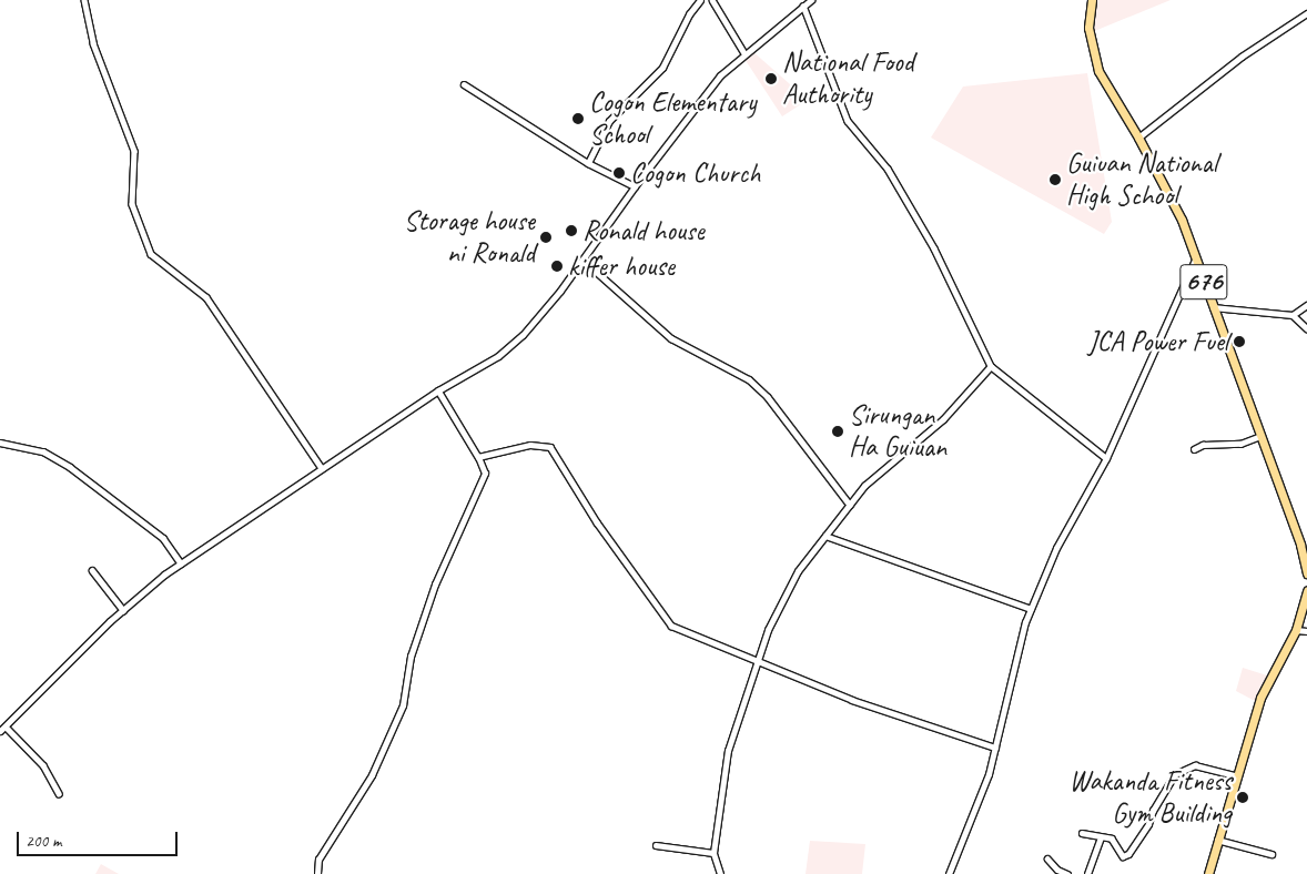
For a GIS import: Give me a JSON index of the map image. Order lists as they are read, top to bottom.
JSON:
{
  "streets": {
    "main road": ["676"]
  },
  "places": [
    "National Food Authority",
    "Cogon Elementary School",
    "Cogon Church",
    "Guiuan National High School",
    "Ronald house",
    "Storage house ni Ronald",
    "kiffer house",
    "JCA Power Fuel",
    "Sirungan Ha Guiuan",
    "Wakanda Fitness Gym Building"
  ],
  "scale_bar": "200 m"
}
